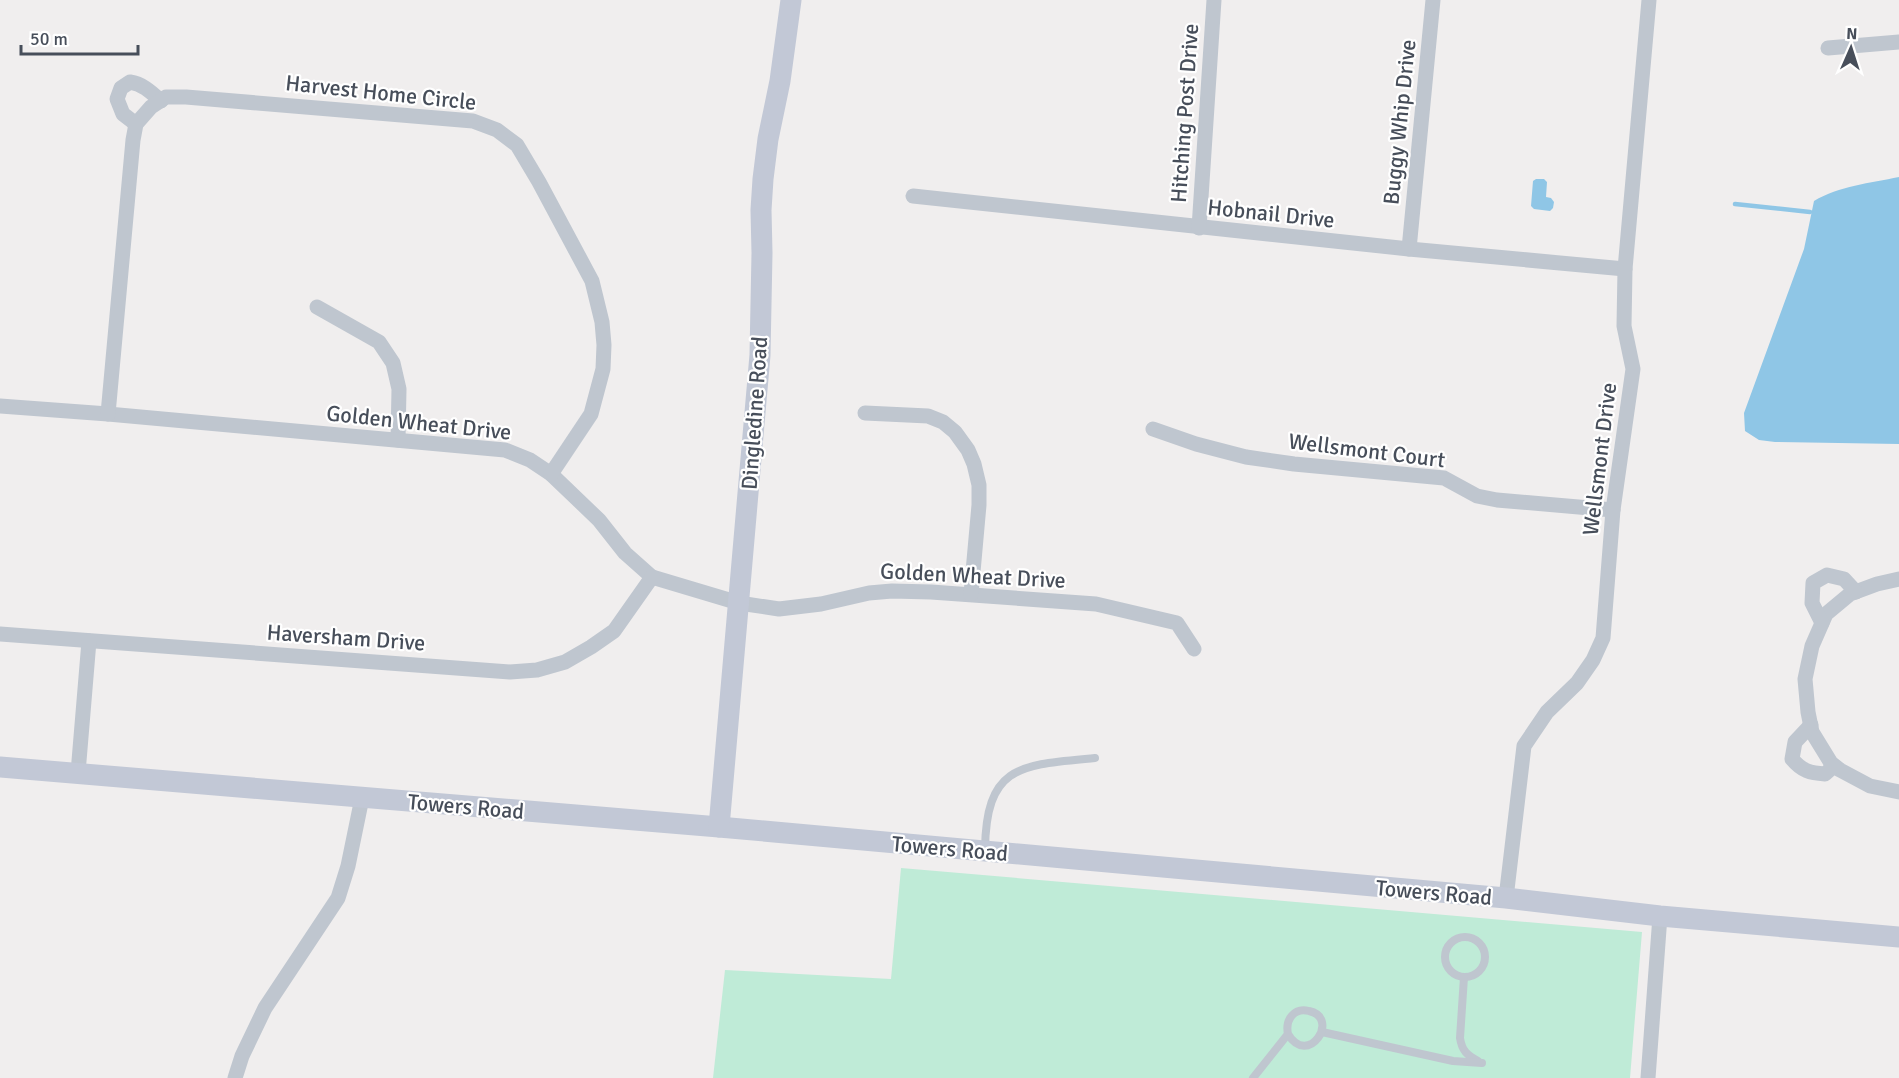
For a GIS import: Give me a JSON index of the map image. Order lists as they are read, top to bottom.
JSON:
{
  "streets": {
    "main road": ["Dingledine Road", "Towers Road"],
    "street": [
      "Harvest Home Circle",
      "Hitching Post Drive",
      "Buggy Whip Drive",
      "Hobnail Drive",
      "Golden Wheat Drive",
      "Wellsmont Court",
      "Wellsmont Drive",
      "Haversham Drive"
    ]
  },
  "crossings": [
    ["Harvest Home Circle", "Golden Wheat Drive"],
    ["Hitching Post Drive", "Hobnail Drive"],
    ["Buggy Whip Drive", "Hobnail Drive"],
    ["Hobnail Drive", "Wellsmont Drive"],
    ["Dingledine Road", "Golden Wheat Drive"],
    ["Dingledine Road", "Towers Road"],
    ["Golden Wheat Drive", "Haversham Drive"],
    ["Wellsmont Court", "Wellsmont Drive"],
    ["Wellsmont Drive", "Towers Road"]
  ],
  "scale_bar": "50 m",
  "north": "top"
}
